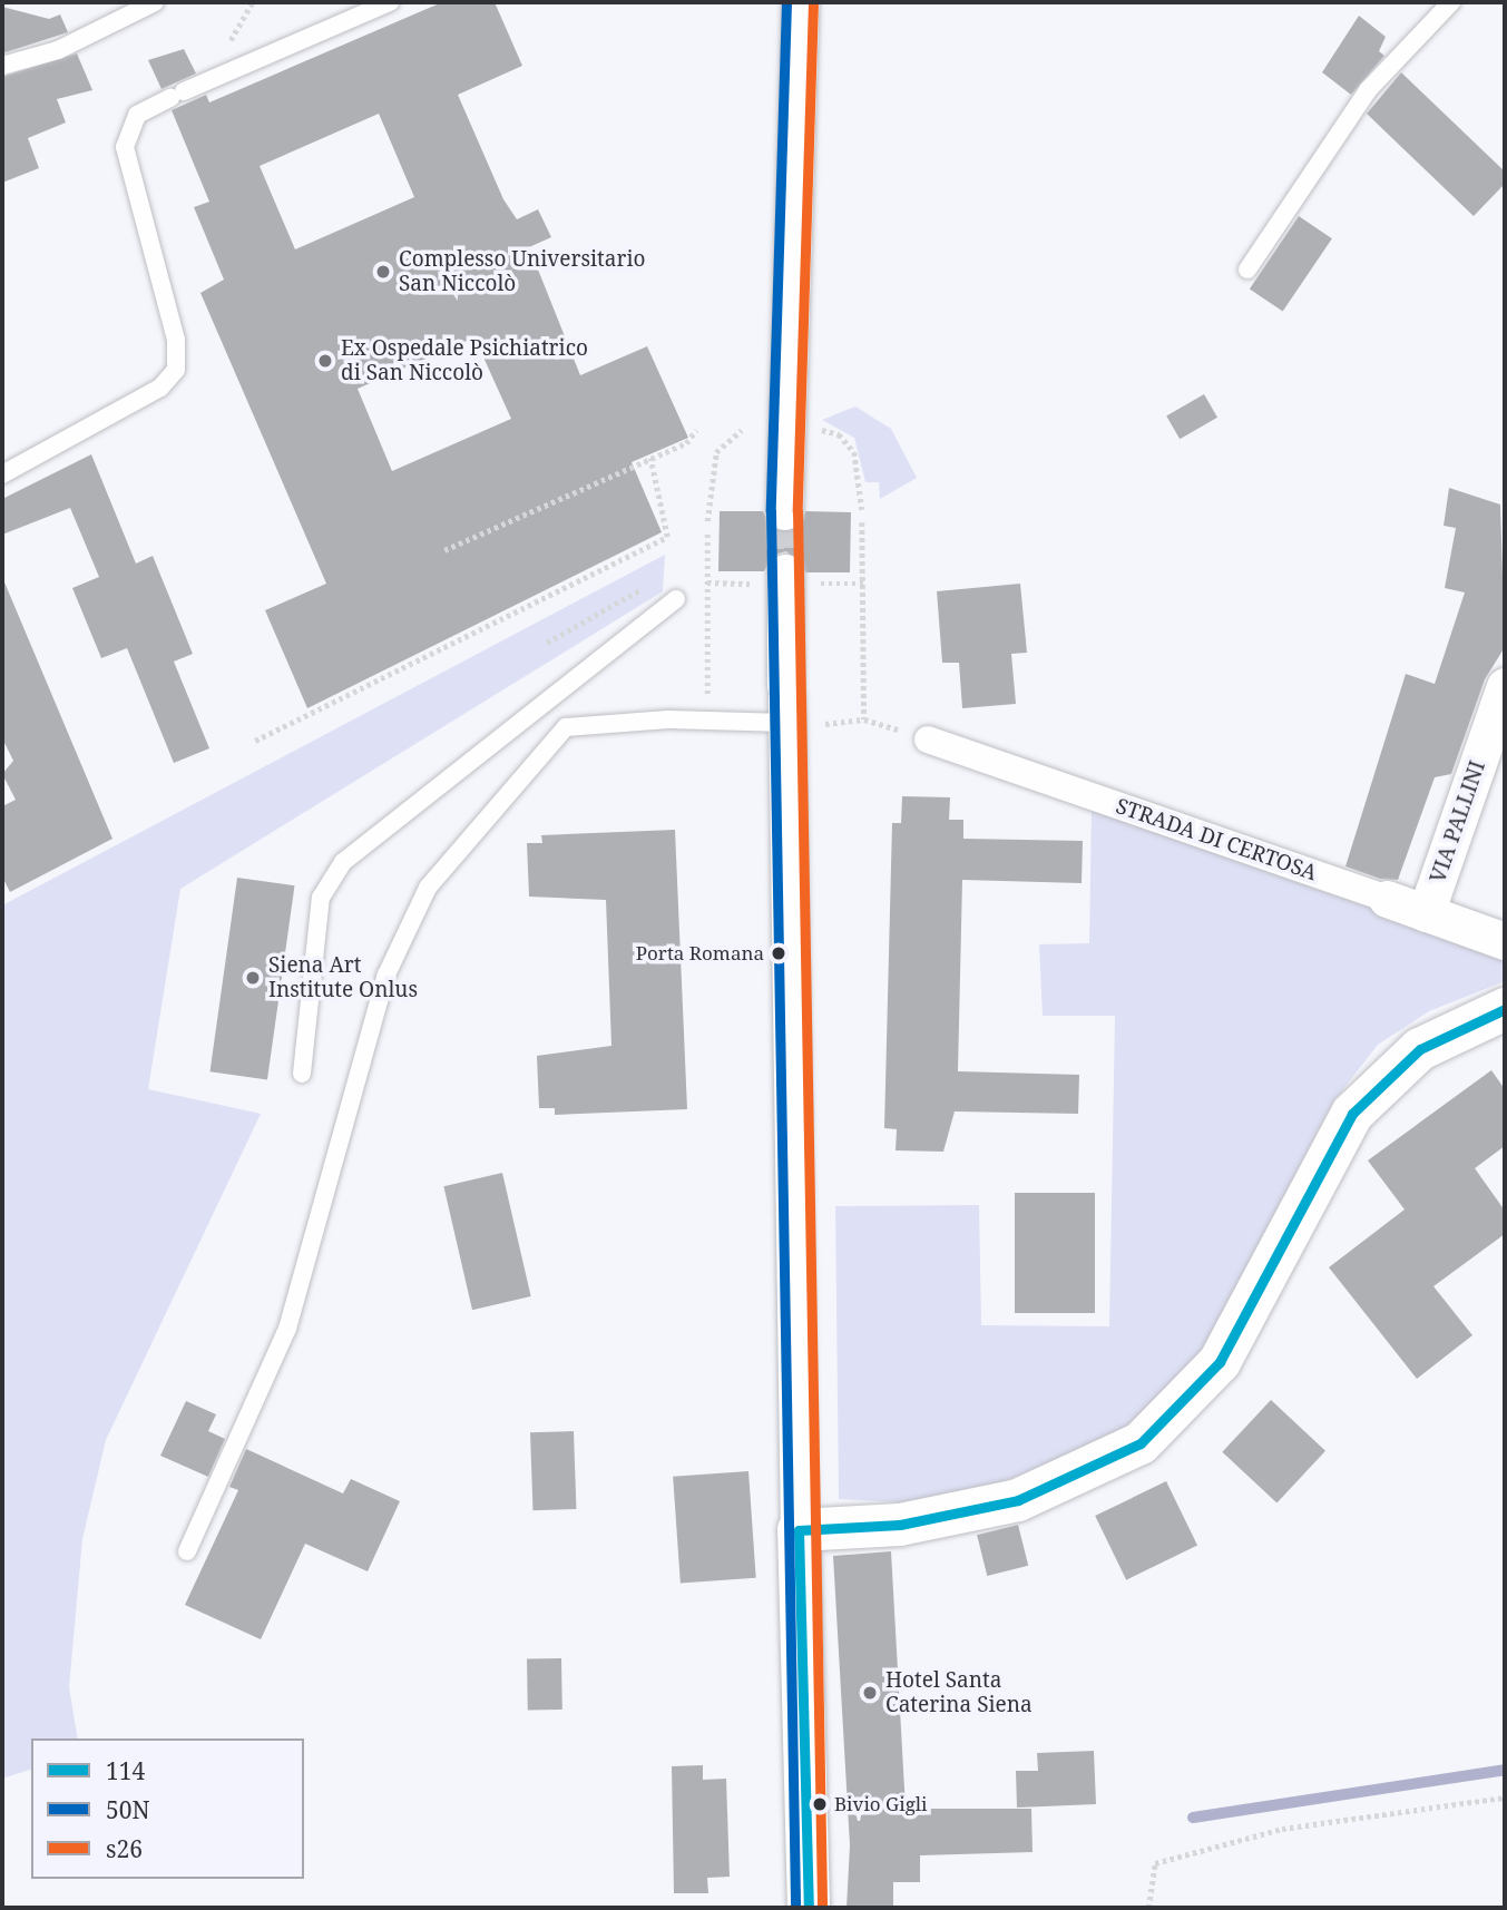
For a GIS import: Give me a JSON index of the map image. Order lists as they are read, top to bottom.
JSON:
{
  "streets": {
    "street": ["VIA PALLINI", "STRADA DI CERTOSA"]
  },
  "crossings": [
    ["VIA PALLINI", "STRADA DI CERTOSA"]
  ],
  "places": [
    "Complesso Universitario San Niccolò",
    "Ex Ospedale Psichiatrico di San Niccolò",
    "Porta Romana",
    "Siena Art Institute Onlus",
    "Hotel Santa Caterina Siena",
    "Bivio Gigli"
  ],
  "lines": ["transit line 50N", "transit line s26", "transit line 114"],
  "legend": ["114", "50N", "s26"]
}
